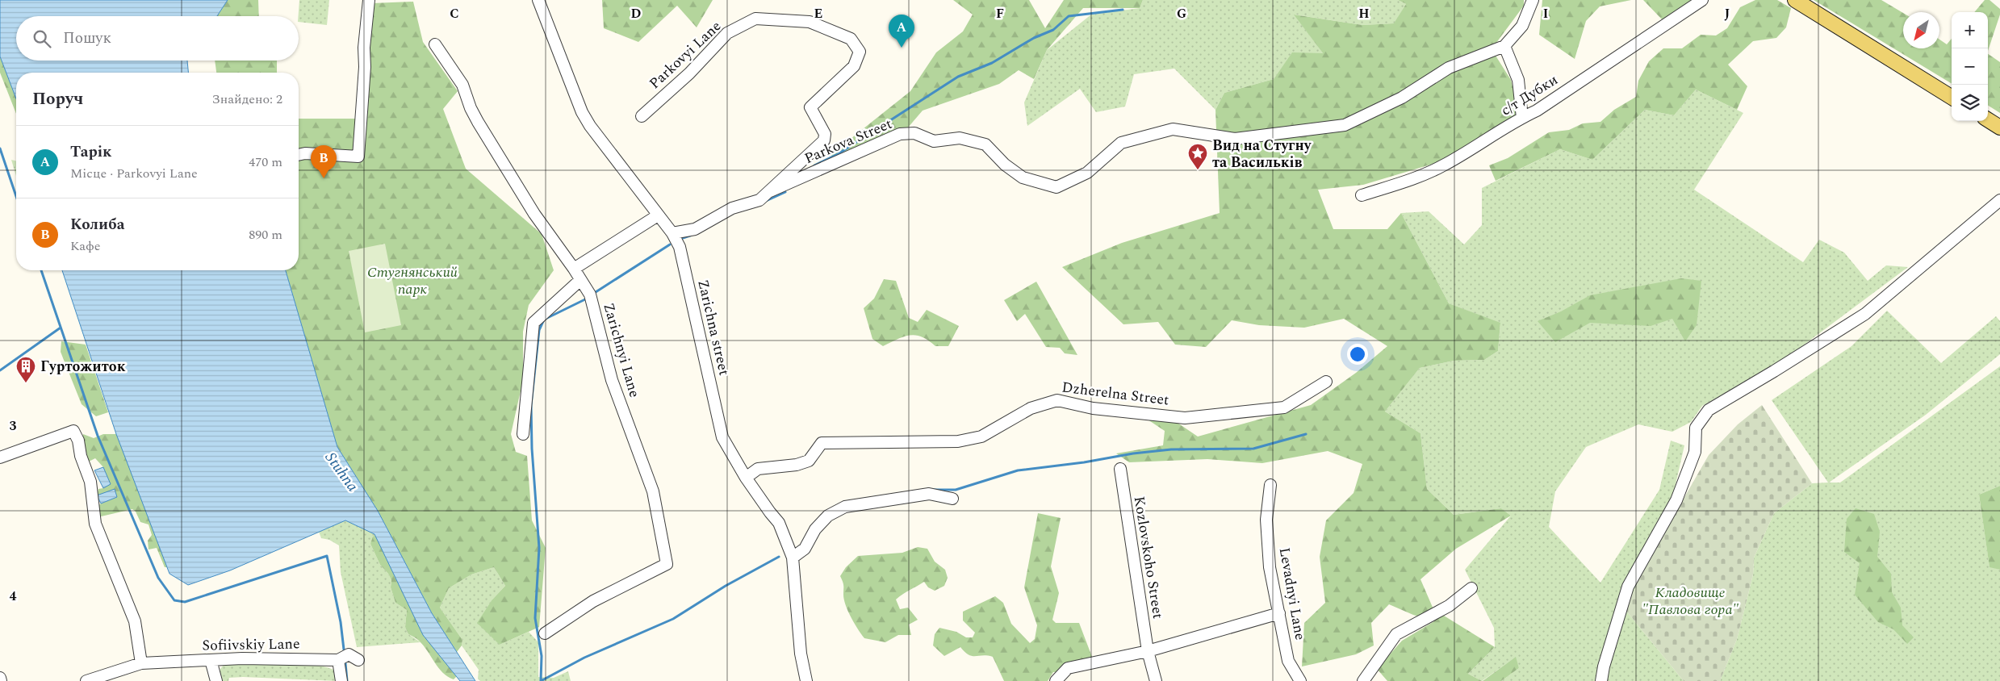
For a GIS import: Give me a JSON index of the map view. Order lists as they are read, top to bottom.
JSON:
{
  "streets": {
    "street": [
      "Parkovyi Lane",
      "с/т Дубки",
      "Parkova Street",
      "Zarichna street",
      "Zarichnyi Lane",
      "Dzherelna Street",
      "Kozlovskoho Street",
      "Levadnyi Lane",
      "Sofiivskiy Lane"
    ]
  },
  "crossings": [
    ["Parkovyi Lane", "Parkova Street"],
    ["Parkovyi Lane", "Zarichna street"],
    ["Zarichna street", "Dzherelna Street"]
  ],
  "water": ["Stuhna"],
  "parks": ["Стугнянський парк", "Кладовище \"Павлова гора\""],
  "places": {
    "place": ["Вид на Стугну та Васильків"],
    "building": ["Гуртожиток"]
  },
  "north": "bottom left",
  "page": {
    "map_buttons": ["+", "−"],
    "pins": ["A", "B"],
    "search": "Пошук",
    "heading": ["Поруч", "Знайдено: 2"],
    "list": [
      {
        "mark": "A",
        "name": "Тарік",
        "note": "Місце · Parkovyi Lane",
        "value": "470 m"
      },
      {
        "mark": "B",
        "name": "Колиба",
        "note": "Кафе",
        "value": "890 m"
      }
    ]
  },
  "grid": {
    "columns": [
      "C",
      "D",
      "E",
      "F",
      "G",
      "H",
      "I",
      "J"
    ],
    "rows": ["3", "4"]
  }
}
